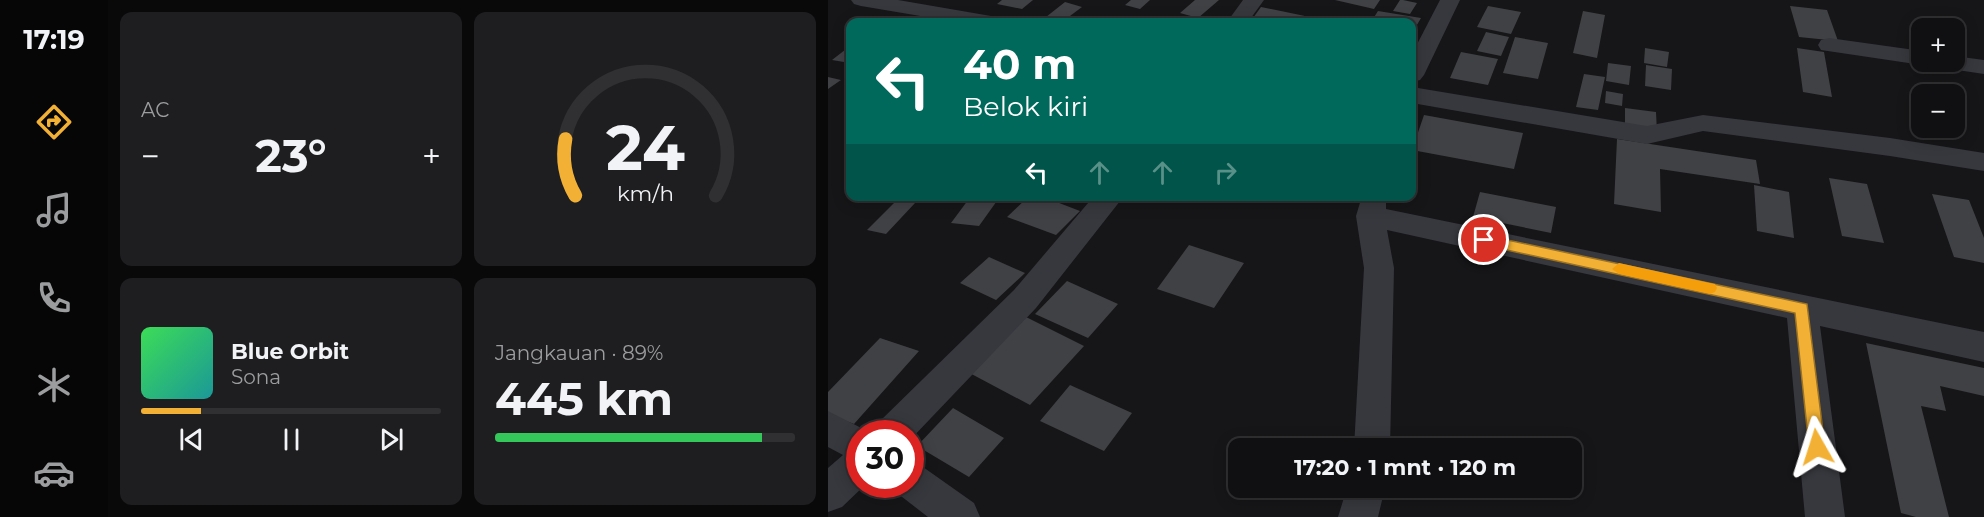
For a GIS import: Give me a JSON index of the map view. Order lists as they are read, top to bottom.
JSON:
{
  "page": {
    "tabs": "17:19",
    "tile": [
      "AC",
      ["Jangkauan · 89%", "445 km"]
    ],
    "map_buttons": ["+", "−"],
    "turn": ["40 m", "Belok kiri"],
    "heat": ["−", "23°", "+"],
    "song": ["Blue Orbit", "Sona"],
    "limit": "30",
    "trip": "17:20 · 1 mnt · 120 m",
    "gauge": ["24", "km/h"]
  }
}
